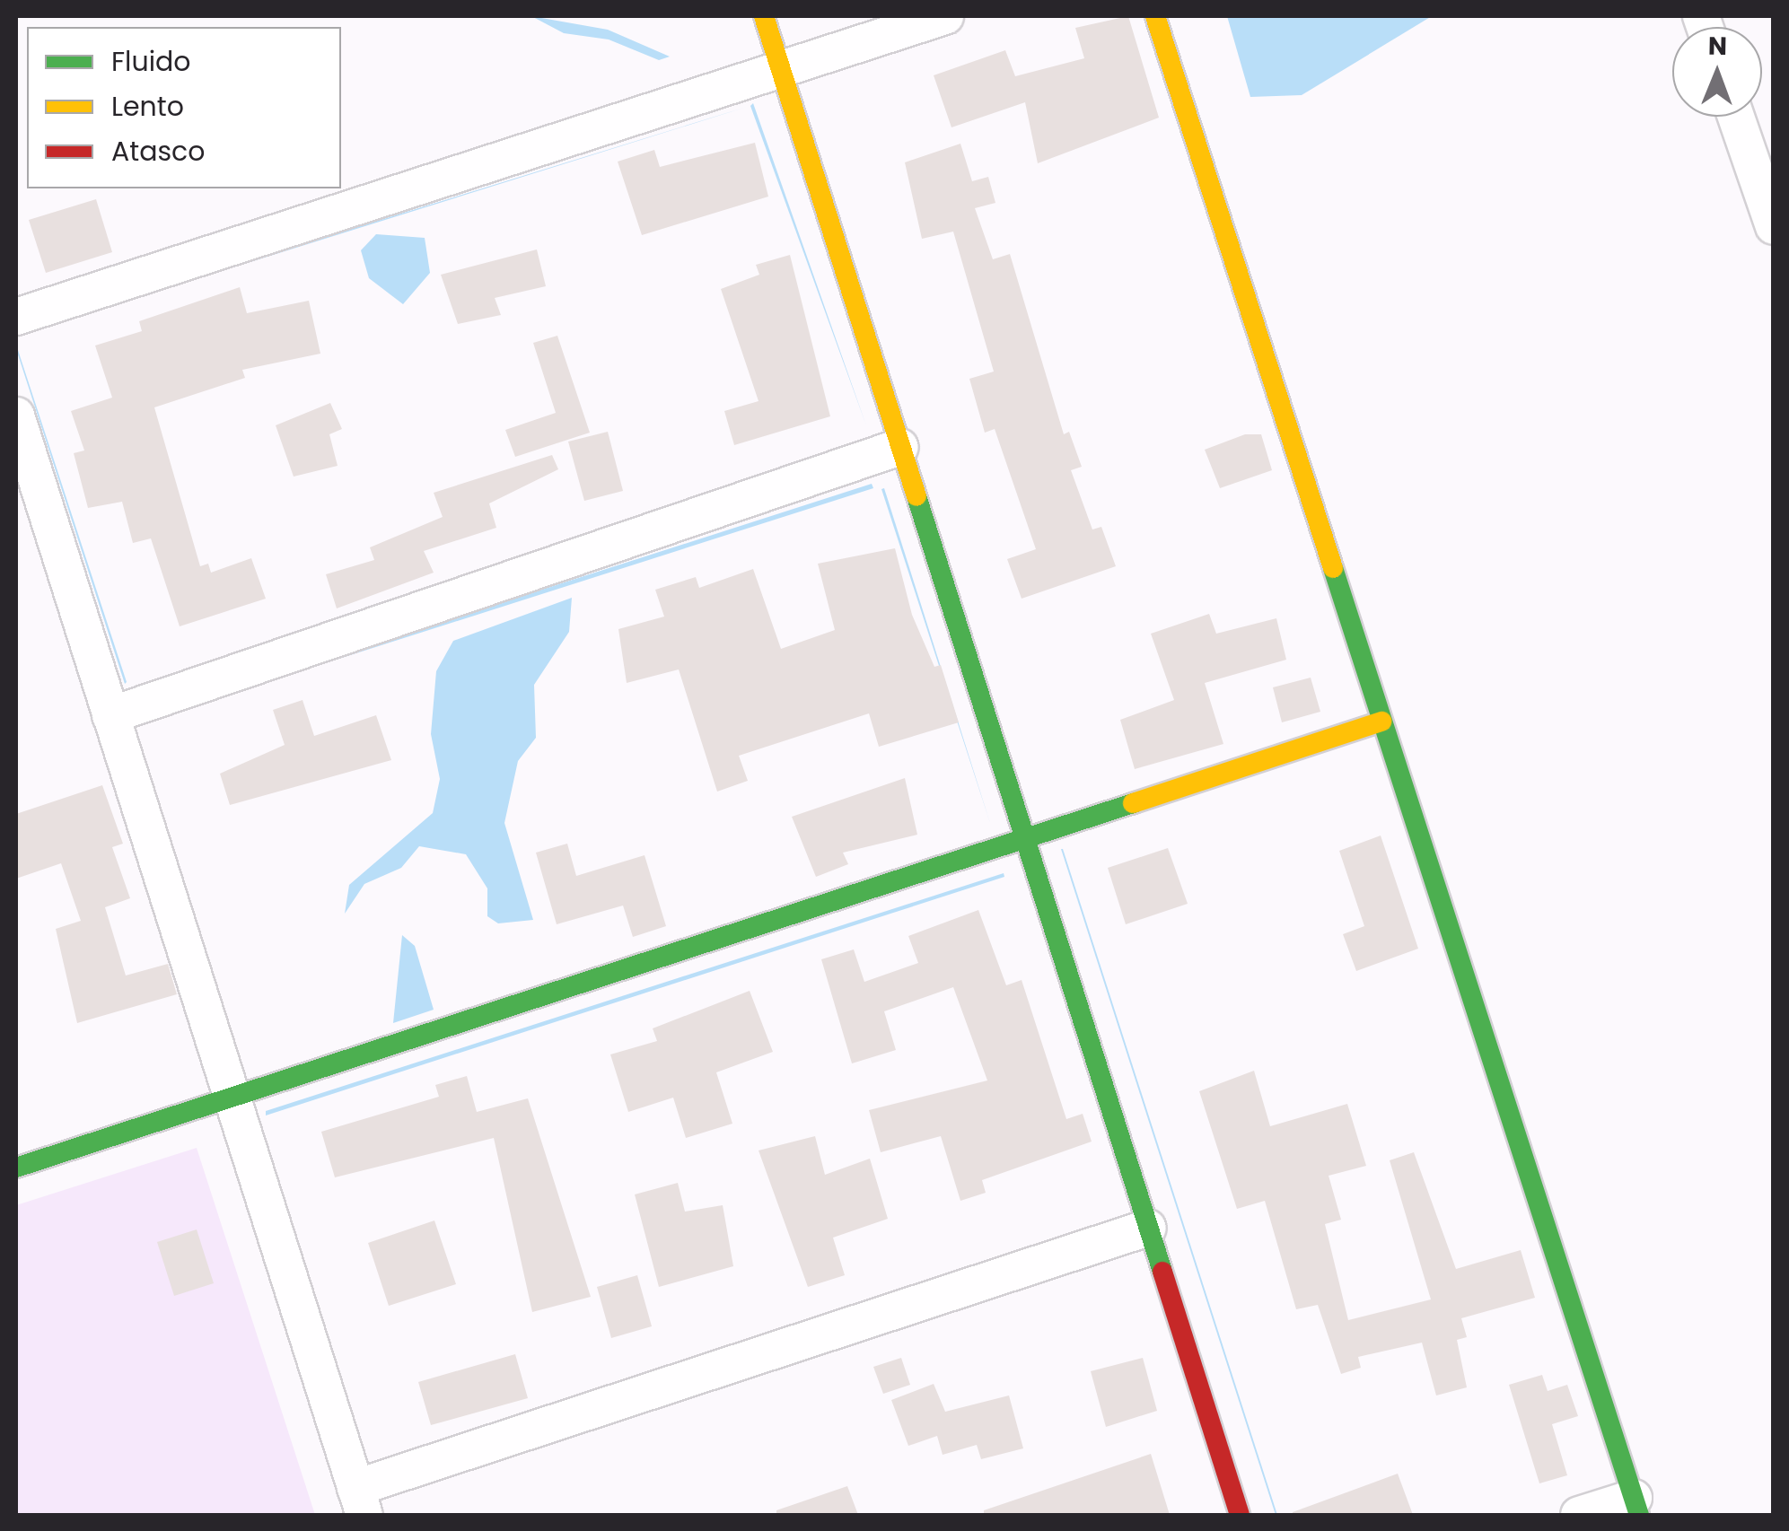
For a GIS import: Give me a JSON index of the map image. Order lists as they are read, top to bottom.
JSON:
{
  "legend": ["Fluido", "Lento", "Atasco"],
  "north": "top"
}
